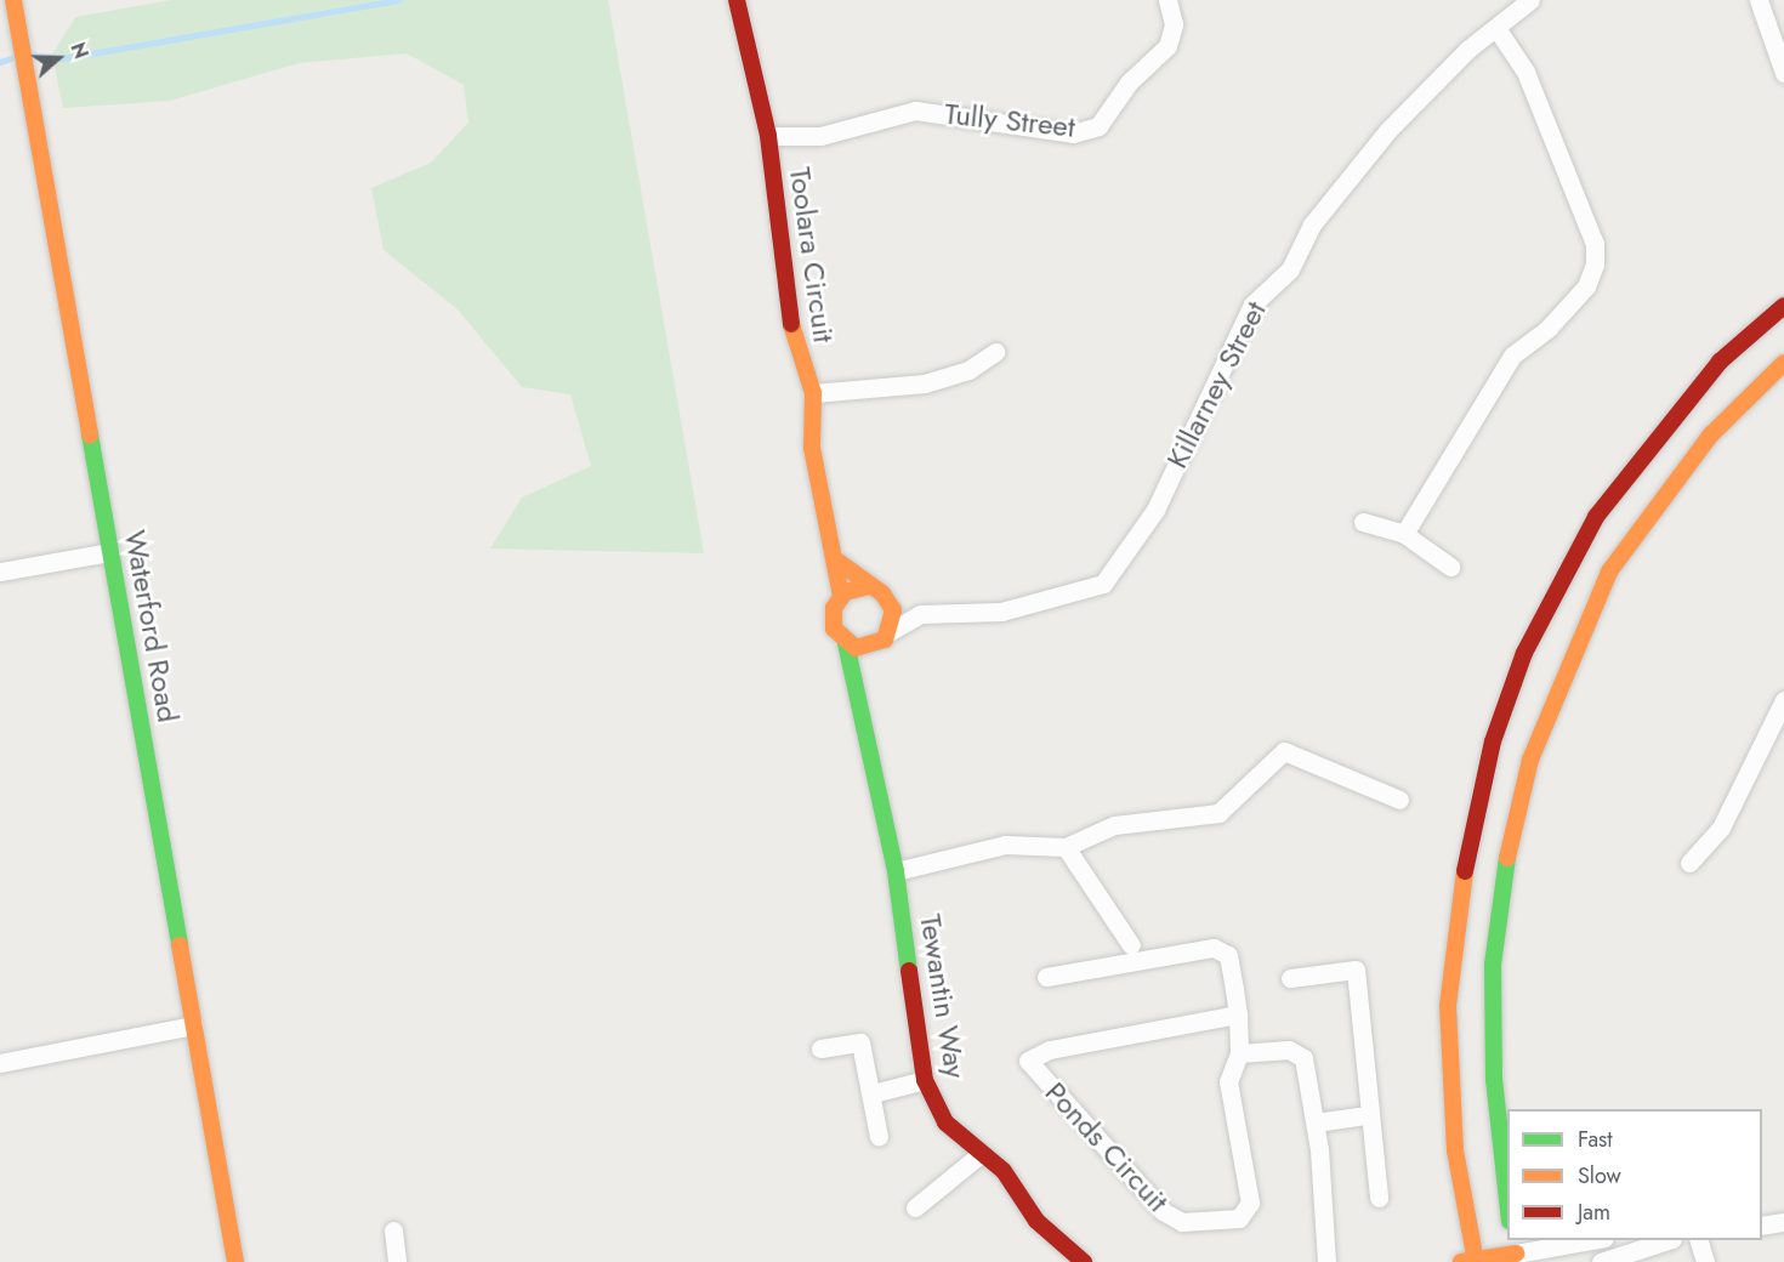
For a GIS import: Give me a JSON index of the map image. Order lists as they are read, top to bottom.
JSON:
{
  "streets": {
    "street": [
      "Tully Street",
      "Toolara Circuit",
      "Killarney Street",
      "Waterford Road",
      "Tewantin Way",
      "Ponds Circuit"
    ]
  },
  "crossings": [
    ["Tully Street", "Toolara Circuit"],
    ["Toolara Circuit", "Killarney Street"],
    ["Toolara Circuit", "Tewantin Way"],
    ["Killarney Street", "Tewantin Way"]
  ],
  "legend": ["Fast", "Slow", "Jam"],
  "north": "right"
}
